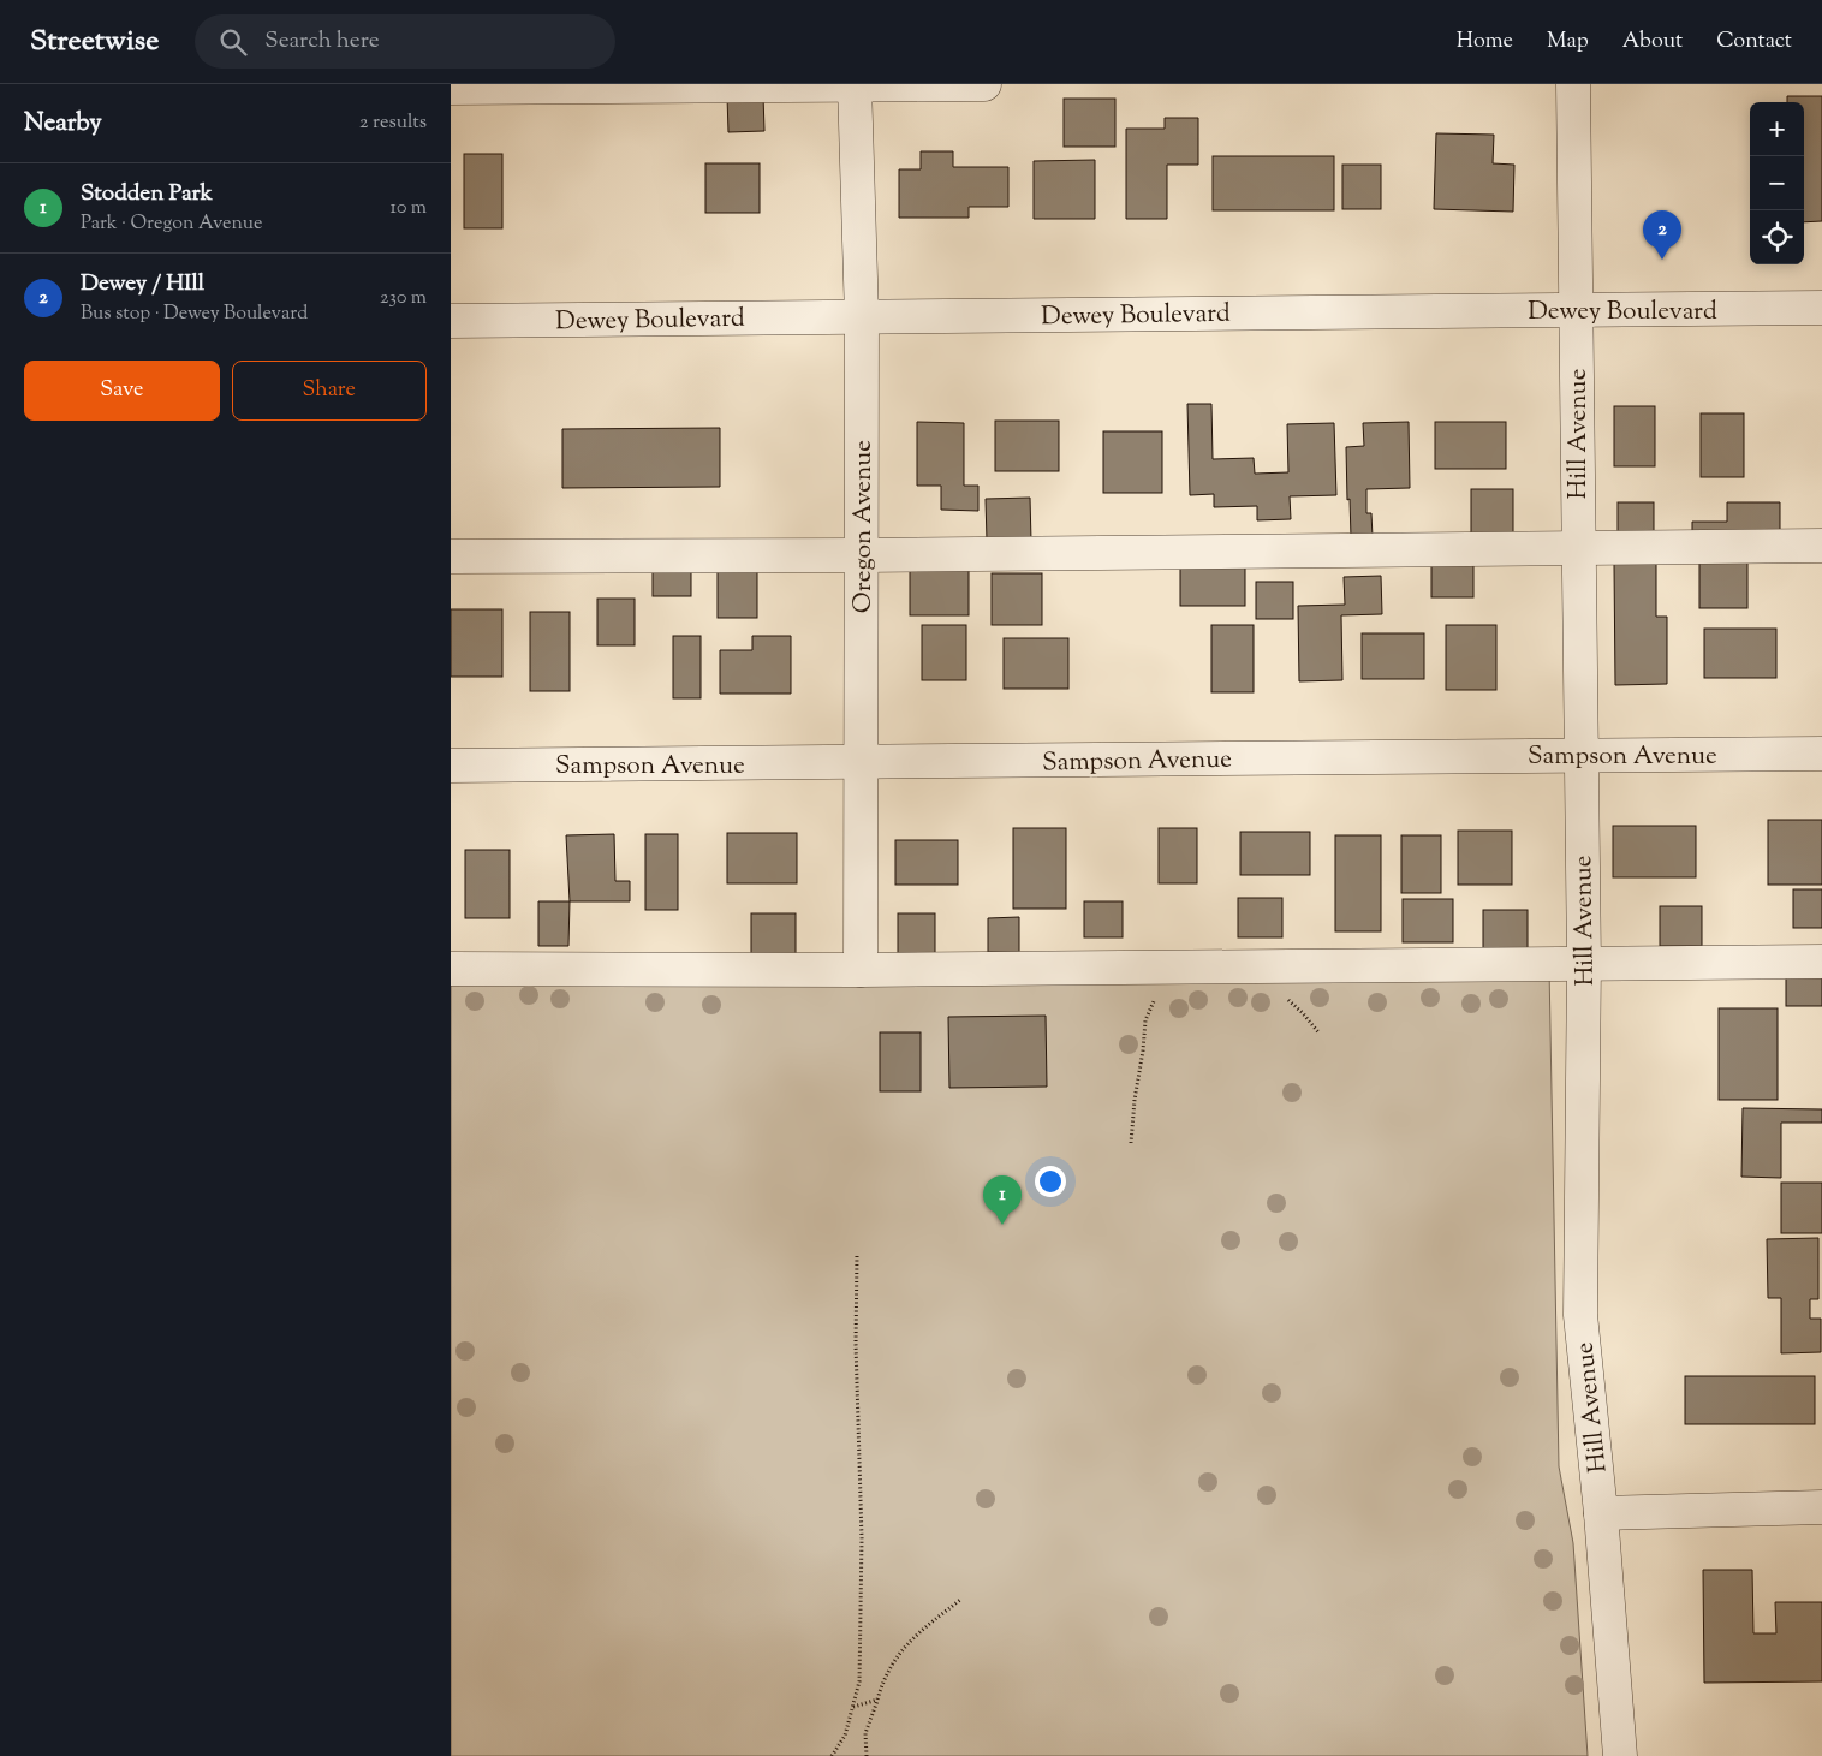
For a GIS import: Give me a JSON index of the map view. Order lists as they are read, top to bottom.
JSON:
{
  "streets": {
    "street": [
      "Dewey Boulevard",
      "Hill Avenue",
      "Oregon Avenue",
      "Sampson Avenue"
    ]
  },
  "crossings": [
    ["Dewey Boulevard", "Hill Avenue"],
    ["Dewey Boulevard", "Oregon Avenue"],
    ["Hill Avenue", "Sampson Avenue"],
    ["Oregon Avenue", "Sampson Avenue"]
  ],
  "page": {
    "header": "Streetwise",
    "search": "Search here",
    "nav": [
      "Home",
      "Map",
      "About",
      "Contact"
    ],
    "heading": ["Nearby", "2 results"],
    "map_buttons": ["+", "−"],
    "list": [
      {
        "mark": "1",
        "name": "Stodden Park",
        "note": "Park · Oregon Avenue",
        "value": "10 m"
      },
      {
        "mark": "2",
        "name": "Dewey / HIll",
        "note": "Bus stop · Dewey Boulevard",
        "value": "230 m"
      }
    ],
    "pins": ["2", "1"],
    "buttons": ["Save", "Share"]
  }
}
